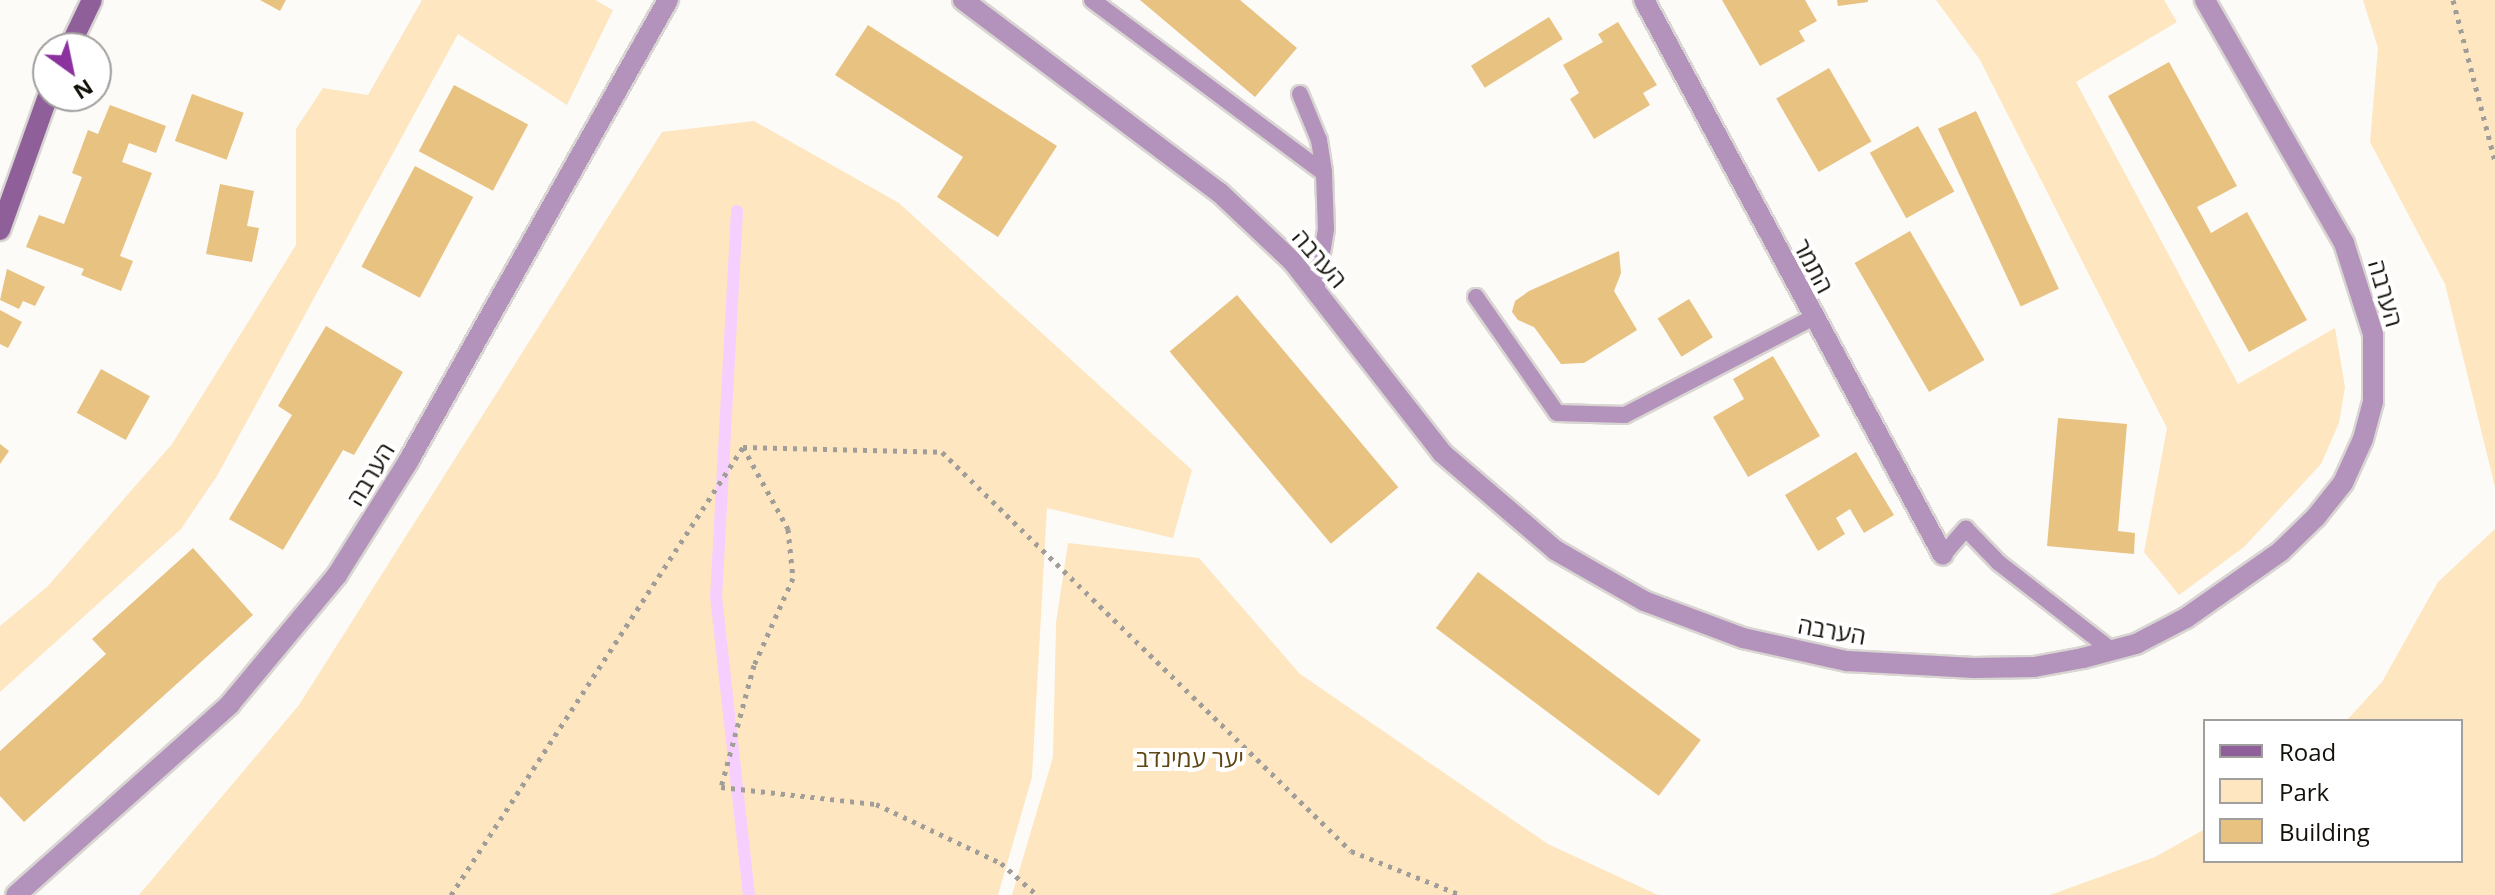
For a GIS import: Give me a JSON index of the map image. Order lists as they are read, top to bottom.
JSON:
{
  "streets": {
    "street": ["הערבה", "התמר"]
  },
  "parks": ["יער עמינדב"],
  "legend": ["Road", "Park", "Building"],
  "north": "bottom right"
}
